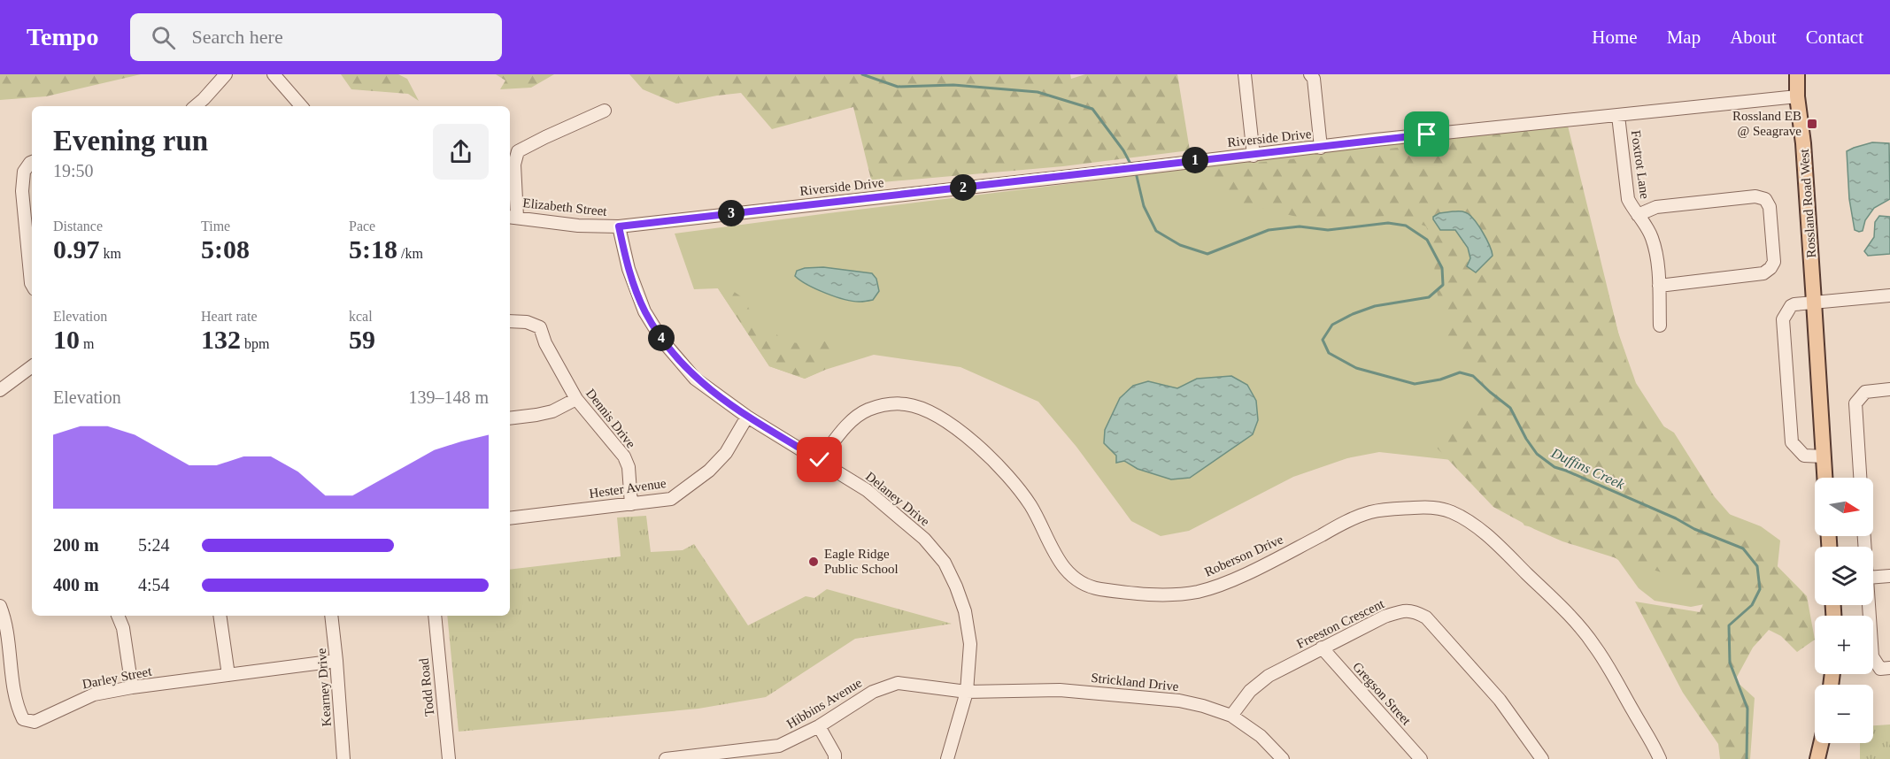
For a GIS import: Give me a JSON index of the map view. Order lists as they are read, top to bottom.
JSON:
{
  "streets": {
    "main road": ["Rossland Road West"],
    "street": [
      "Riverside Drive",
      "Foxtrot Lane",
      "Elizabeth Street",
      "Dennis Drive",
      "Hester Avenue",
      "Delaney Drive",
      "Roberson Drive",
      "Freeston Crescent",
      "Darley Street",
      "Strickland Drive",
      "Kearney Drive",
      "Todd Road",
      "Gregson Street",
      "Hibbins Avenue"
    ]
  },
  "crossings": [
    ["Riverside Drive", "Foxtrot Lane"],
    ["Riverside Drive", "Rossland Road West"],
    ["Riverside Drive", "Elizabeth Street"],
    ["Riverside Drive", "Delaney Drive"],
    ["Elizabeth Street", "Delaney Drive"],
    ["Dennis Drive", "Hester Avenue"],
    ["Hester Avenue", "Delaney Drive"],
    ["Delaney Drive", "Roberson Drive"],
    ["Delaney Drive", "Strickland Drive"],
    ["Delaney Drive", "Hibbins Avenue"],
    ["Freeston Crescent", "Strickland Drive"],
    ["Freeston Crescent", "Gregson Street"],
    ["Darley Street", "Kearney Drive"],
    ["Strickland Drive", "Hibbins Avenue"]
  ],
  "water": ["Duffins Creek"],
  "places": {
    "transit": ["Rossland EB @ Seagrave"],
    "other": ["Eagle Ridge Public School"]
  },
  "north": "right",
  "page": {
    "header": "Tempo",
    "search": "Search here",
    "nav": [
      "Home",
      "Map",
      "About",
      "Contact"
    ],
    "heading": ["Evening run", "19:50"],
    "pins": [
      "1",
      "2",
      "3",
      "4"
    ],
    "stats": [
      ["Distance", "0.97 km"],
      ["Time", "5:08"],
      ["Pace", "5:18 /km"],
      ["Elevation", "10 m"],
      ["Heart rate", "132 bpm"],
      ["kcal", "59"]
    ],
    "chart": ["Elevation", "139–148 m"],
    "map_buttons": ["+", "−"],
    "list": [
      {
        "name": "200 m",
        "note": "5:24"
      },
      {
        "name": "400 m",
        "note": "4:54"
      }
    ]
  }
}
